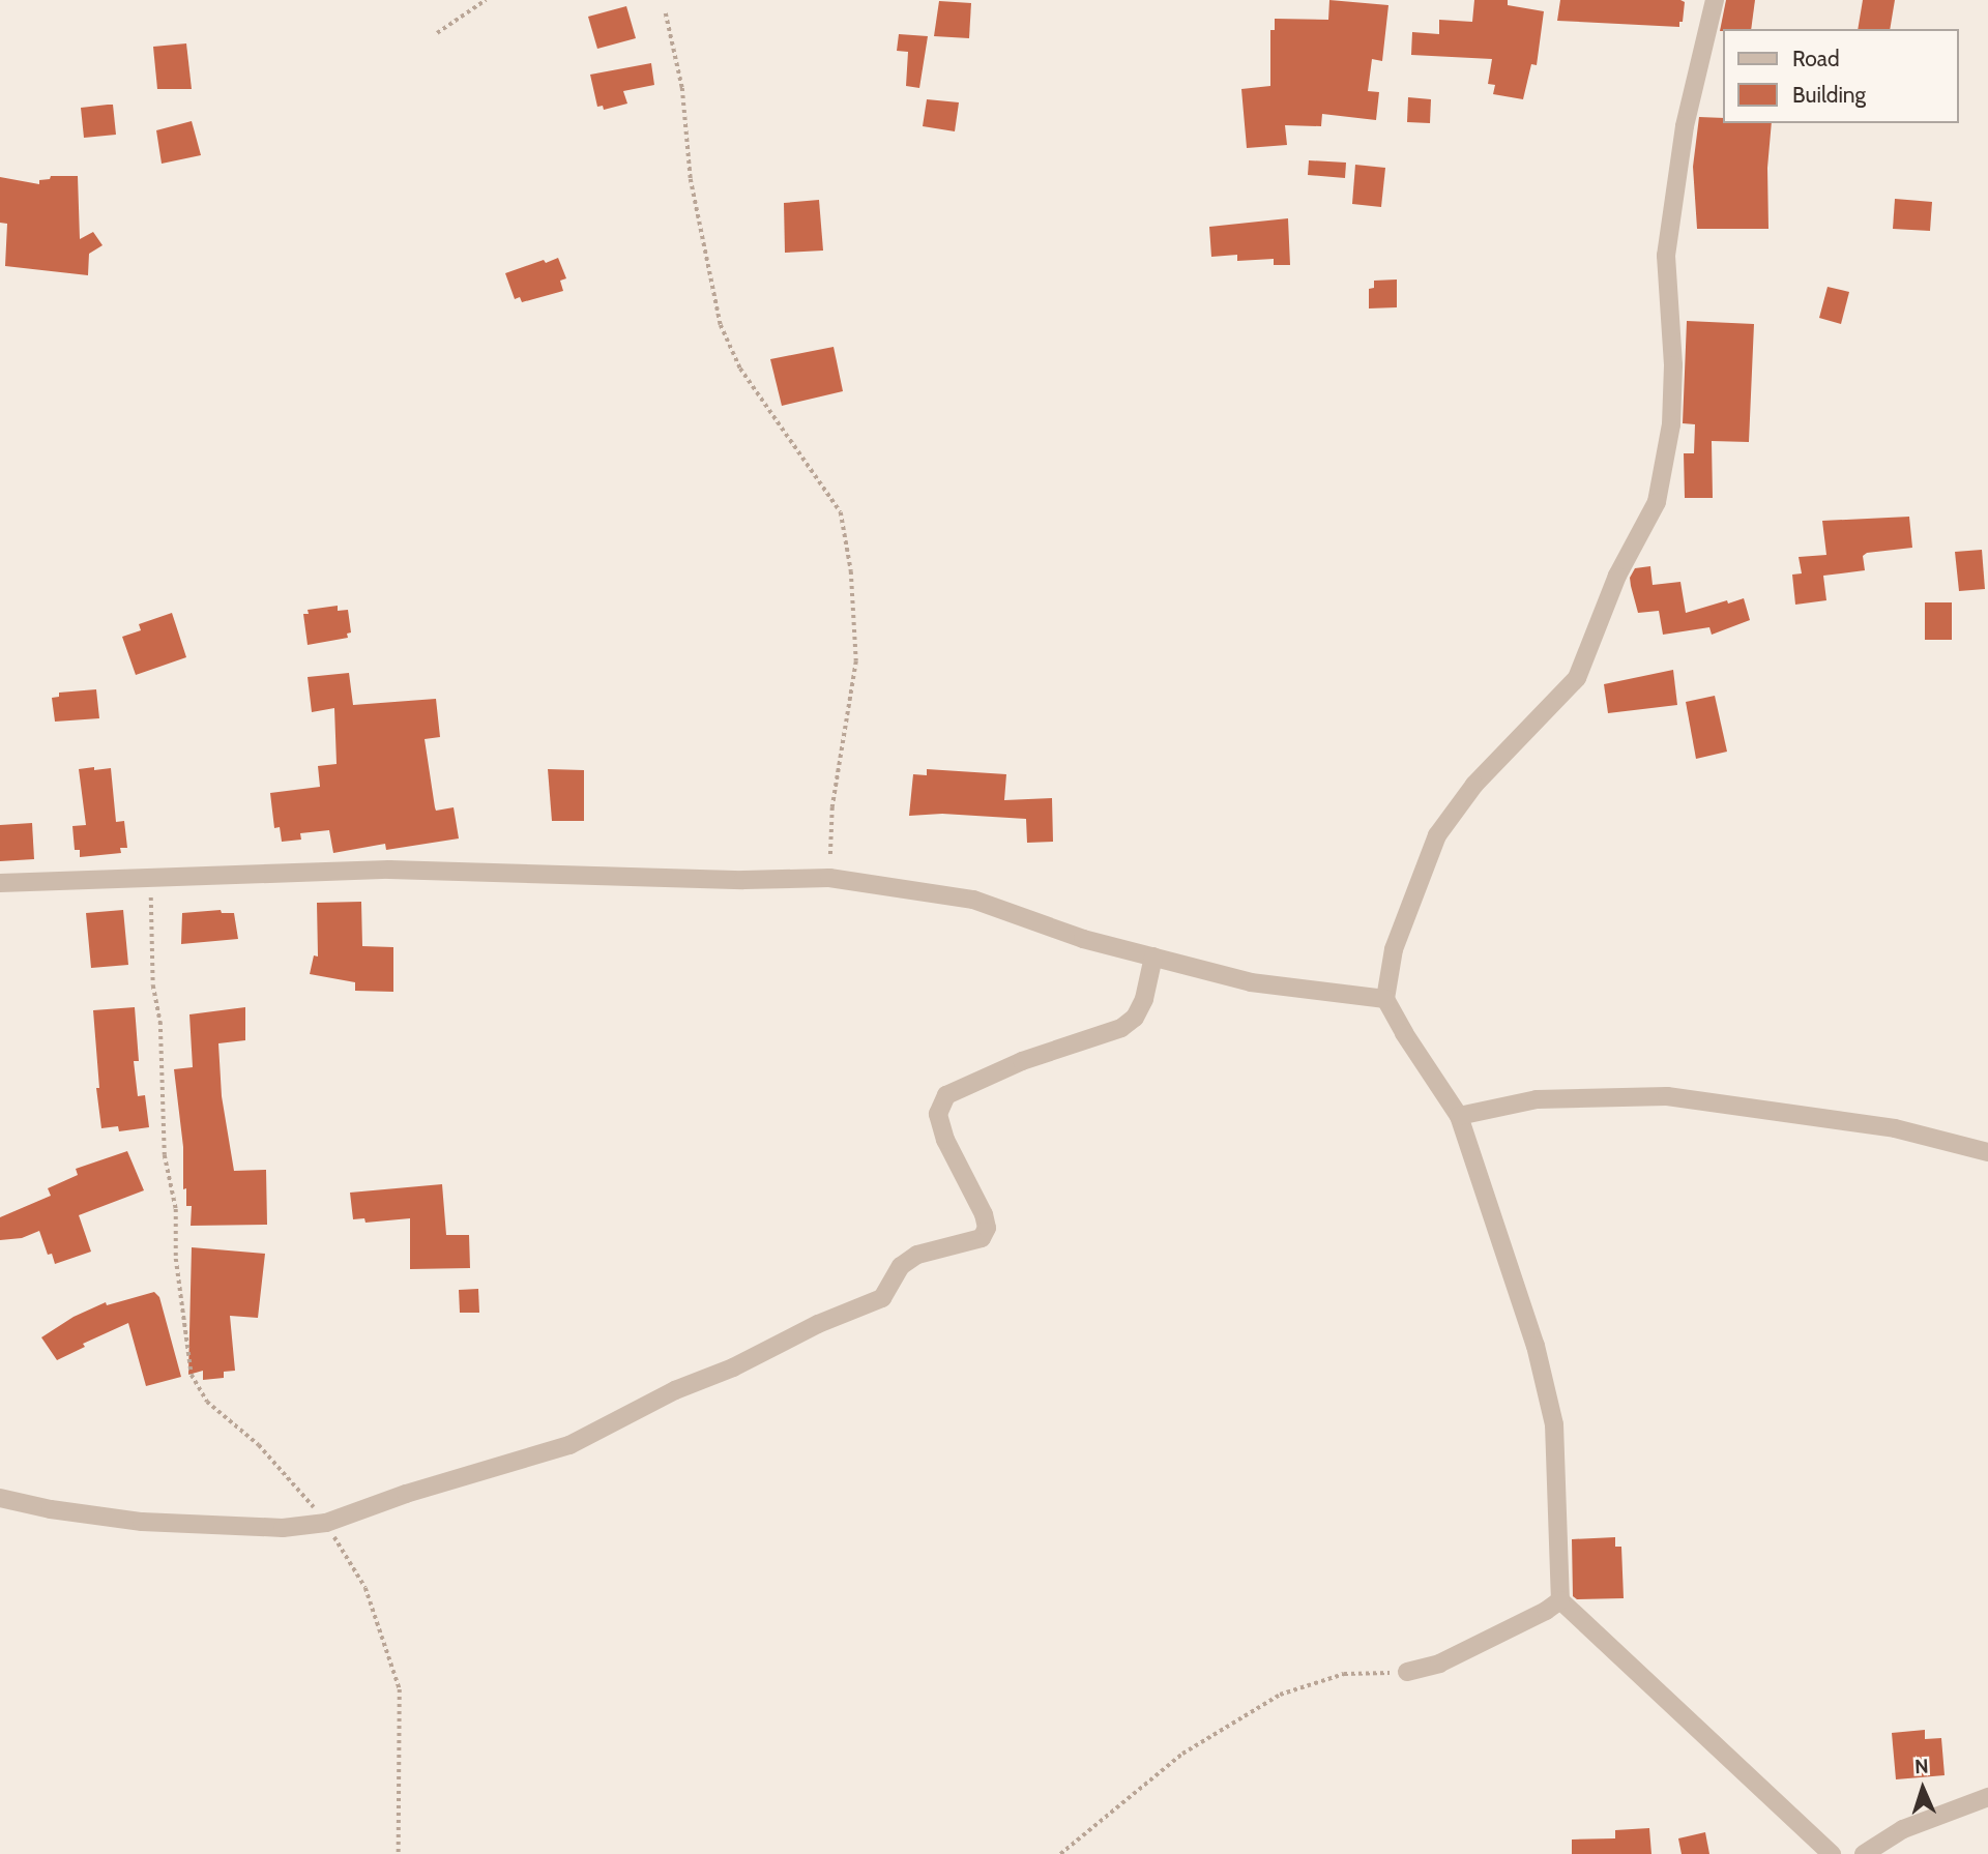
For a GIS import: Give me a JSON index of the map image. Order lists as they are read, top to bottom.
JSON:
{
  "legend": ["Road", "Building"],
  "north": "top"
}
